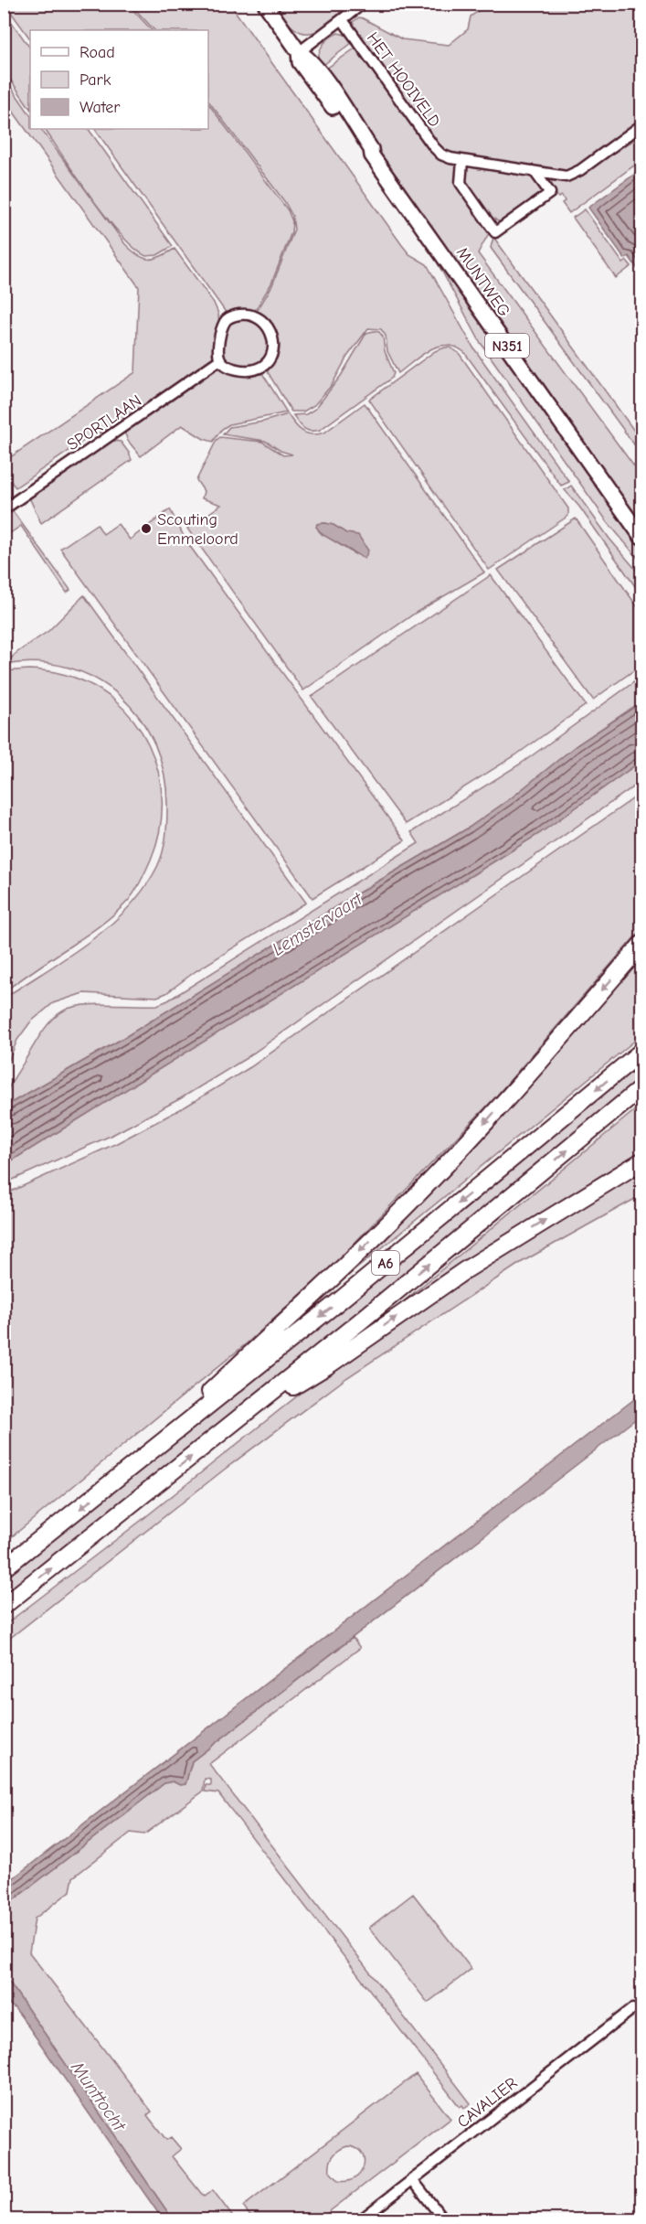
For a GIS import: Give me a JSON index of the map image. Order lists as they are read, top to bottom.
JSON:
{
  "streets": {
    "highway": ["A6"],
    "main road": ["MUNTWEG", "N351"],
    "street": ["HET HOOIVELD", "SPORTLAAN", "CAVALIER"]
  },
  "water": ["Lemstervaart", "Munttocht"],
  "places": ["Scouting Emmeloord"],
  "legend": ["Road", "Park", "Water"]
}
